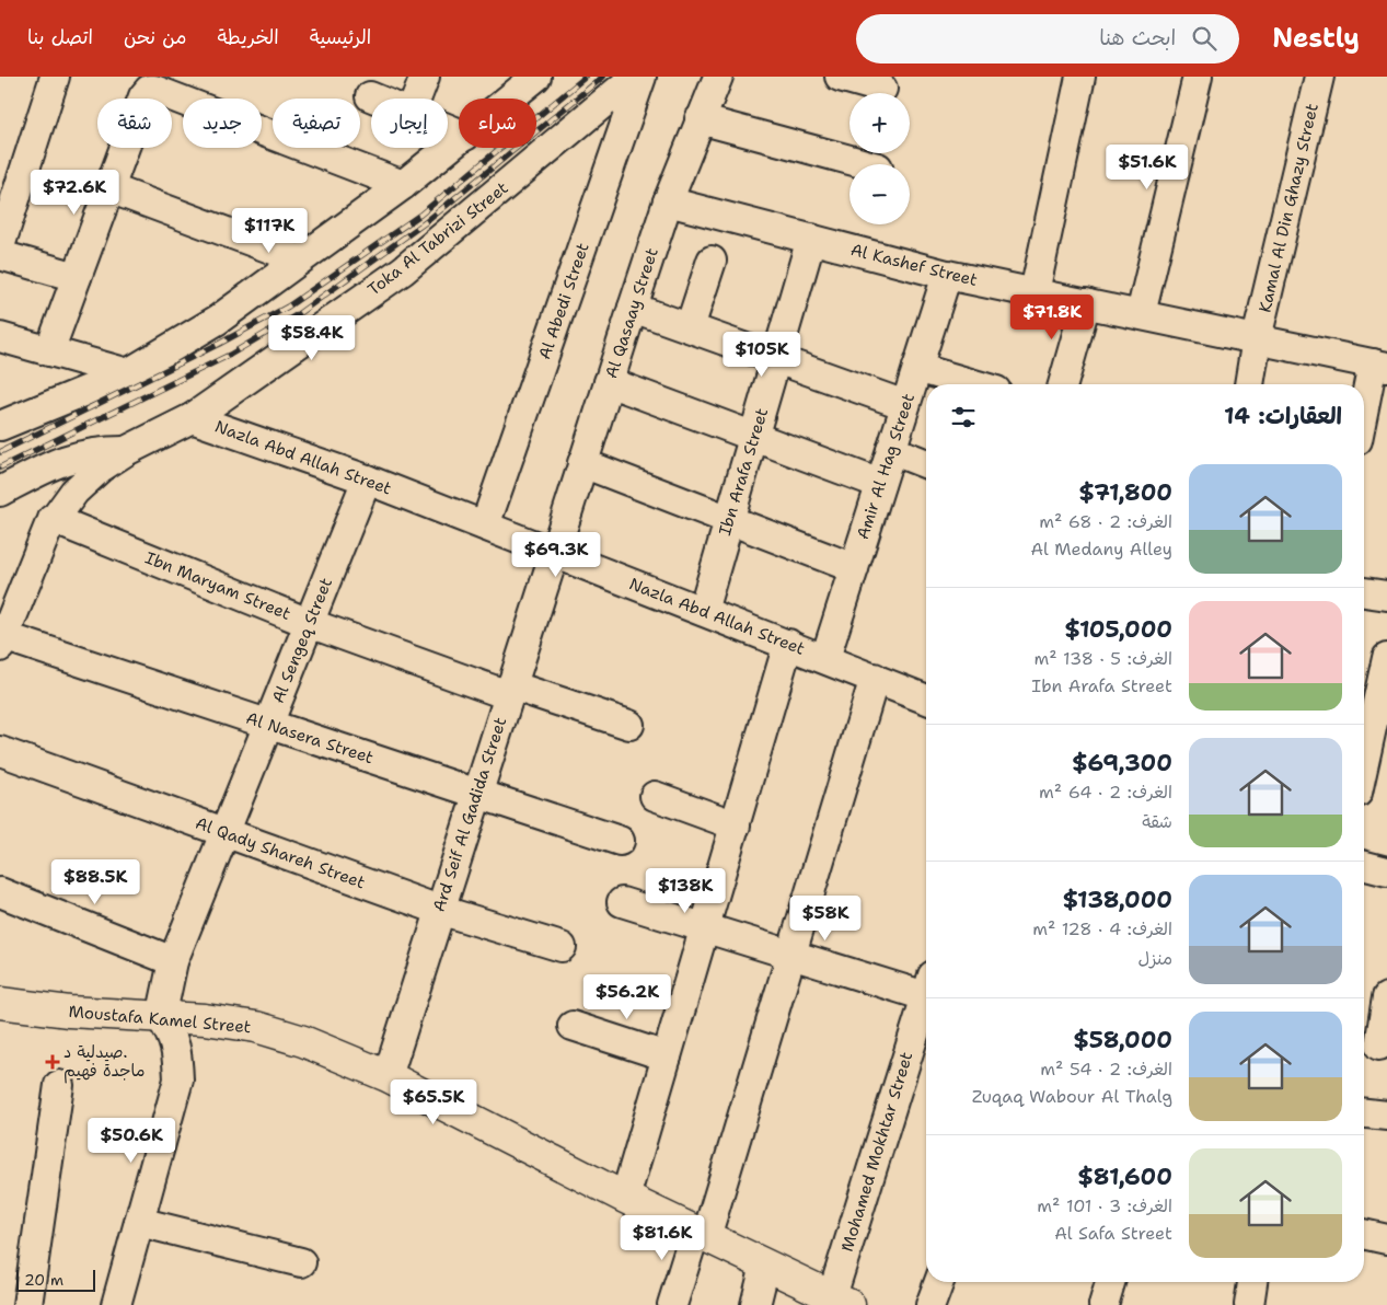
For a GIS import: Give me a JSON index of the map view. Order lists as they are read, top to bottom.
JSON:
{
  "streets": {
    "main road": ["Moustafa Kamel Street"],
    "street": [
      "Kamal Al Din Ghazy Street",
      "Toka Al Tabrizi Street",
      "Al Kashef Street",
      "Al Abedi Street",
      "Al Qasaay Street",
      "Nazla Abd Allah Street",
      "Amir Al Hag Street",
      "Ibn Arafa Street",
      "Ibn Maryam Street",
      "Al Sengeq Street",
      "Al Nasera Street",
      "Ard Seif Al Gadida Street",
      "Al Qady Shareh Street",
      "Mohamed Mokhtar Street"
    ]
  },
  "crossings": [
    ["Kamal Al Din Ghazy Street", "Al Kashef Street"],
    ["Toka Al Tabrizi Street", "Nazla Abd Allah Street"],
    ["Toka Al Tabrizi Street", "Ibn Maryam Street"],
    ["Toka Al Tabrizi Street", "Al Nasera Street"],
    ["Al Kashef Street", "Al Qasaay Street"],
    ["Al Kashef Street", "Amir Al Hag Street"],
    ["Al Kashef Street", "Ibn Arafa Street"],
    ["Al Abedi Street", "Nazla Abd Allah Street"],
    ["Al Qasaay Street", "Nazla Abd Allah Street"],
    ["Al Qasaay Street", "Ard Seif Al Gadida Street"],
    ["Nazla Abd Allah Street", "Amir Al Hag Street"],
    ["Nazla Abd Allah Street", "Ibn Arafa Street"],
    ["Nazla Abd Allah Street", "Al Sengeq Street"],
    ["Nazla Abd Allah Street", "Ard Seif Al Gadida Street"],
    ["Ibn Maryam Street", "Al Sengeq Street"],
    ["Ibn Maryam Street", "Ard Seif Al Gadida Street"],
    ["Al Sengeq Street", "Al Nasera Street"],
    ["Al Sengeq Street", "Al Qady Shareh Street"],
    ["Al Sengeq Street", "Moustafa Kamel Street"],
    ["Al Nasera Street", "Ard Seif Al Gadida Street"],
    ["Ard Seif Al Gadida Street", "Al Qady Shareh Street"],
    ["Ard Seif Al Gadida Street", "Moustafa Kamel Street"],
    ["Moustafa Kamel Street", "Mohamed Mokhtar Street"]
  ],
  "places": {
    "health": ["صيدلية د. ماجدة فهيم"]
  },
  "scale_bar": "20 m",
  "page": {
    "header": "Nestly",
    "search": "ابحث هنا",
    "nav": [
      "الرئيسية",
      "الخريطة",
      "من نحن",
      "اتصل بنا"
    ],
    "map_buttons": ["+", "−"],
    "chip": [
      "شراء",
      "إيجار",
      "تصفية",
      "جديد",
      "شقة"
    ],
    "price": [
      "$51.6K",
      "$72.6K",
      "$117K",
      "$71.8K",
      "$58.4K",
      "$105K",
      "$69.3K",
      "$88.5K",
      "$138K",
      "$58K",
      "$56.2K",
      "$65.5K",
      "$50.6K",
      "$81.6K"
    ],
    "heading": "العقارات: 14",
    "list": [
      {
        "name": "$71,800",
        "note": "الغرف: 2 · 68 m² · Al Medany Alley"
      },
      {
        "name": "$105,000",
        "note": "الغرف: 5 · 138 m² · Ibn Arafa Street"
      },
      {
        "name": "$69,300",
        "note": "الغرف: 2 · 64 m² · شقة"
      },
      {
        "name": "$138,000",
        "note": "الغرف: 4 · 128 m² · منزل"
      },
      {
        "name": "$58,000",
        "note": "الغرف: 2 · 54 m² · Zuqaq Wabour Al Thalg"
      },
      {
        "name": "$81,600",
        "note": "الغرف: 3 · 101 m² · Al Safa Street"
      }
    ],
    "scale": "20 m"
  }
}
